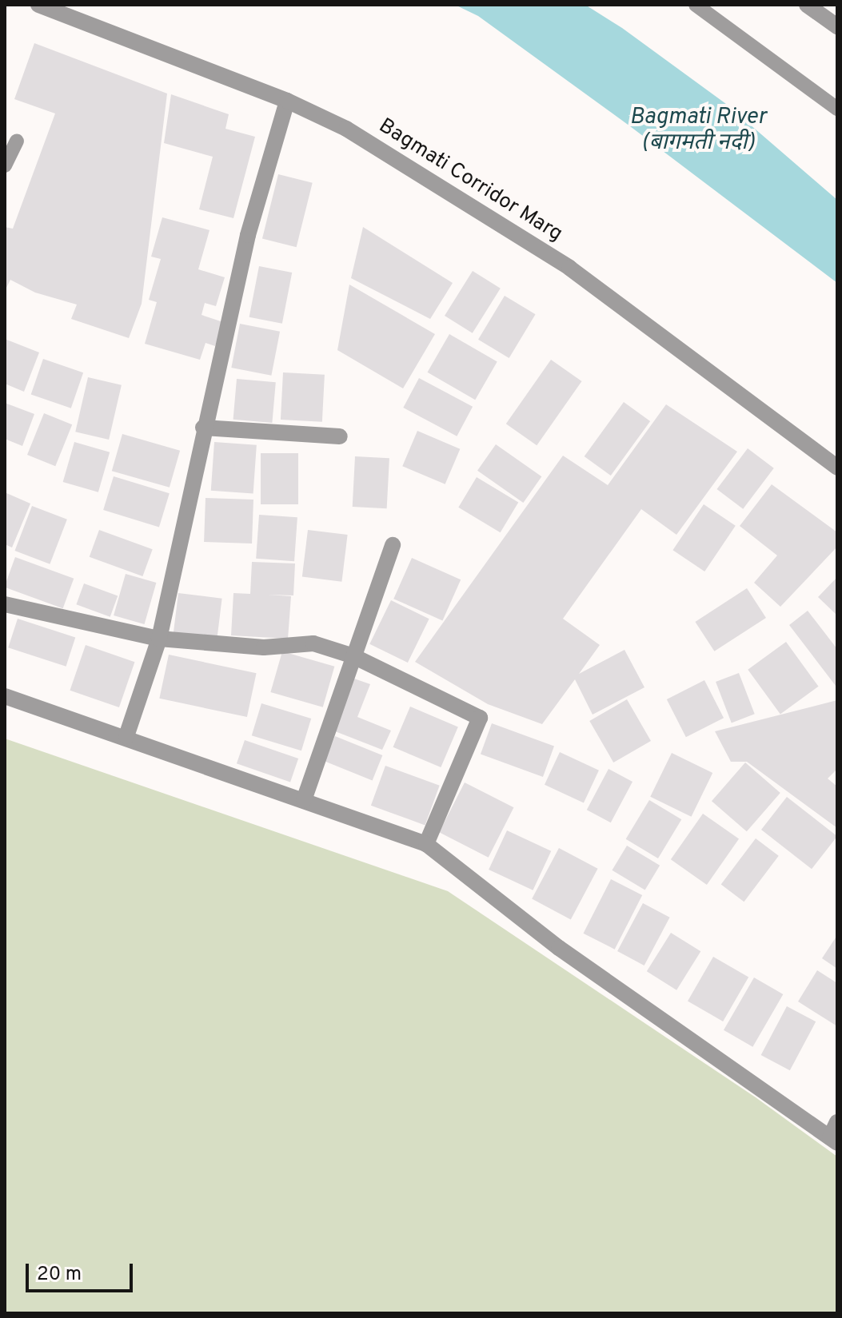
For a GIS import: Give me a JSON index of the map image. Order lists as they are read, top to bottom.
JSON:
{
  "streets": {
    "street": ["Bagmati Corridor Marg"]
  },
  "water": ["Bagmati River (बागमती नदी)"],
  "scale_bar": "20 m"
}
